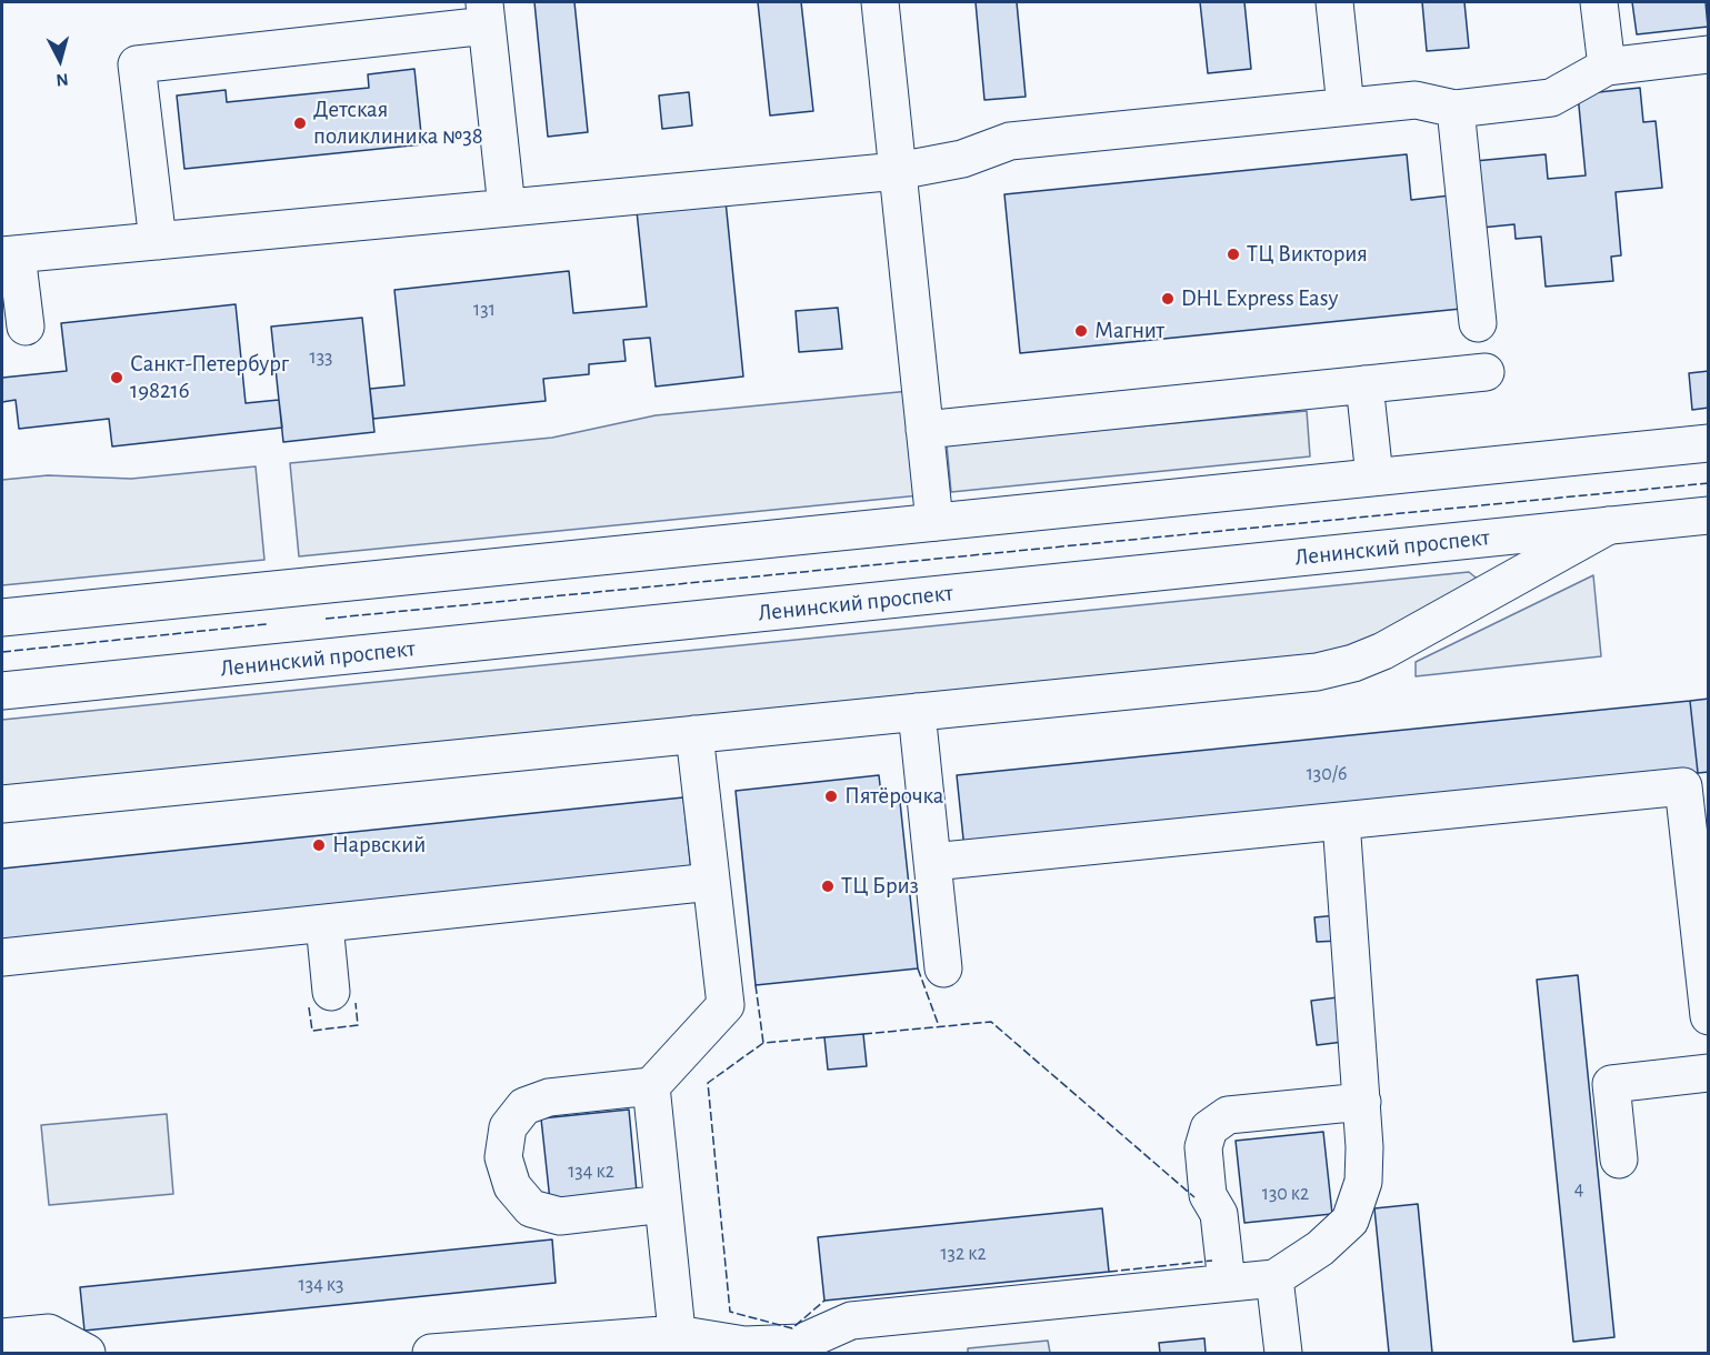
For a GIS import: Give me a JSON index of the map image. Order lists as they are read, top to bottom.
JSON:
{
  "streets": {
    "main road": ["Ленинский проспект"]
  },
  "places": [
    "Детская поликлиника №38",
    "ТЦ Виктория",
    "DHL Express Easy",
    "Магнит",
    "Санкт-Петербург 198216",
    "Пятёрочка",
    "Нарвский",
    "ТЦ Бриз"
  ],
  "house_numbers": [
    "131",
    "133",
    "130/6",
    "134 к2",
    "4",
    "130 к2",
    "132 к2",
    "134 к3"
  ],
  "north": "bottom"
}
